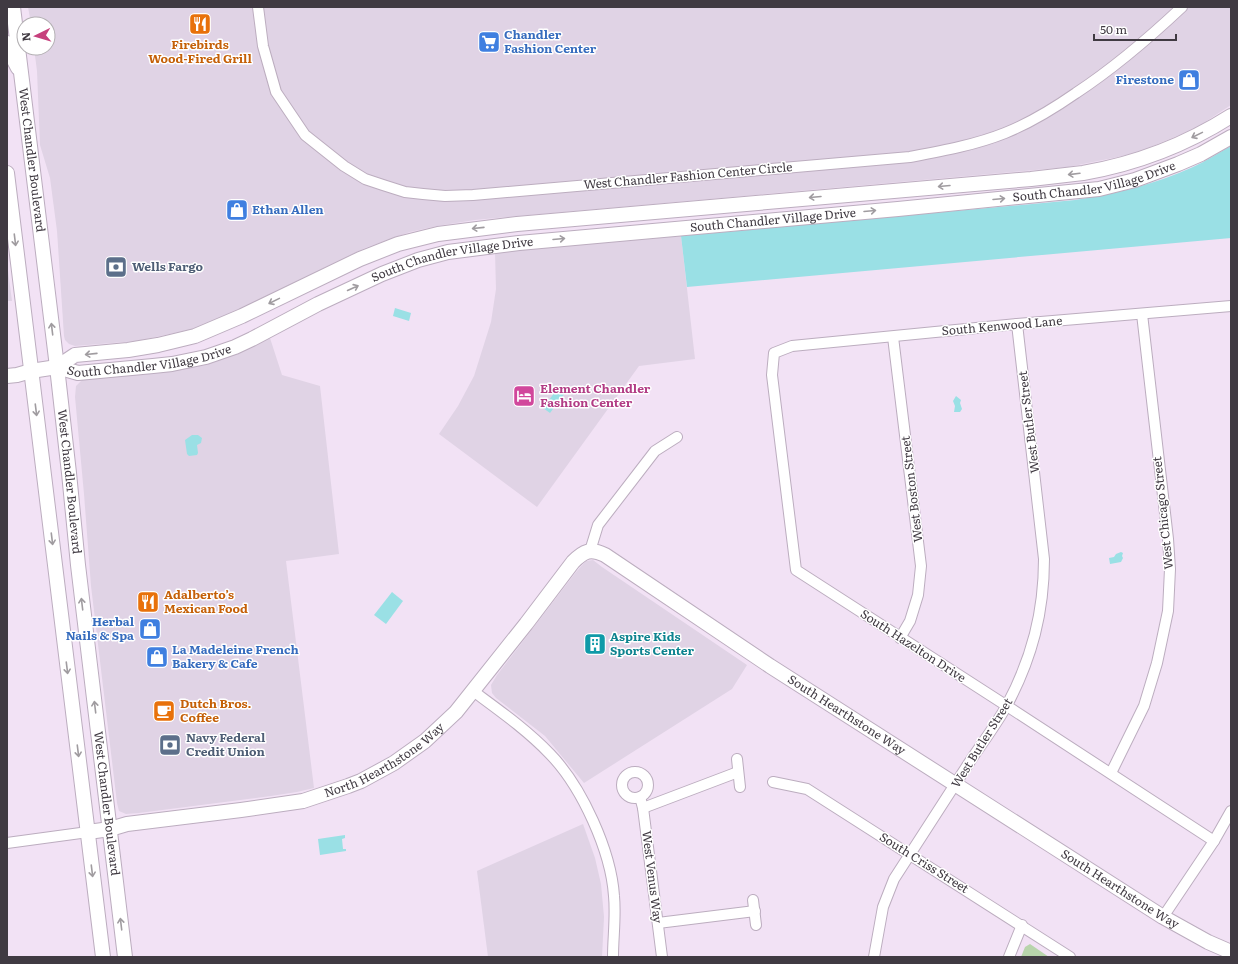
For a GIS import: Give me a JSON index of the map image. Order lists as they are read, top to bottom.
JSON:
{
  "streets": {
    "street": [
      "West Chandler Boulevard",
      "West Chandler Fashion Center Circle",
      "South Chandler Village Drive",
      "South Kenwood Lane",
      "West Butler Street",
      "West Boston Street",
      "West Chicago Street",
      "South Hazelton Drive",
      "South Hearthstone Way",
      "North Hearthstone Way",
      "South Criss Street",
      "West Venus Way"
    ]
  },
  "crossings": [
    ["West Chandler Boulevard", "South Chandler Village Drive"],
    ["West Chandler Boulevard", "North Hearthstone Way"],
    ["South Kenwood Lane", "West Butler Street"],
    ["South Kenwood Lane", "West Boston Street"],
    ["South Kenwood Lane", "West Chicago Street"],
    ["South Kenwood Lane", "South Hazelton Drive"],
    ["West Butler Street", "South Hazelton Drive"],
    ["West Butler Street", "South Hearthstone Way"],
    ["West Butler Street", "South Criss Street"],
    ["West Boston Street", "South Hazelton Drive"],
    ["West Chicago Street", "South Hazelton Drive"],
    ["South Hearthstone Way", "North Hearthstone Way"]
  ],
  "places": {
    "restaurant": ["Firebirds Wood-Fired Grill", "Adalberto’s Mexican Food"],
    "supermarket": ["Chandler Fashion Center"],
    "shop": [
      "Firestone",
      "Ethan Allen",
      "Herbal Nails & Spa",
      "La Madeleine French Bakery & Cafe"
    ],
    "bank": ["Wells Fargo", "Navy Federal Credit Union"],
    "hotel": ["Element Chandler Fashion Center"],
    "building": ["Aspire Kids Sports Center"],
    "cafe": ["Dutch Bros. Coffee"]
  },
  "scale_bar": "50 m",
  "north": "left"
}
